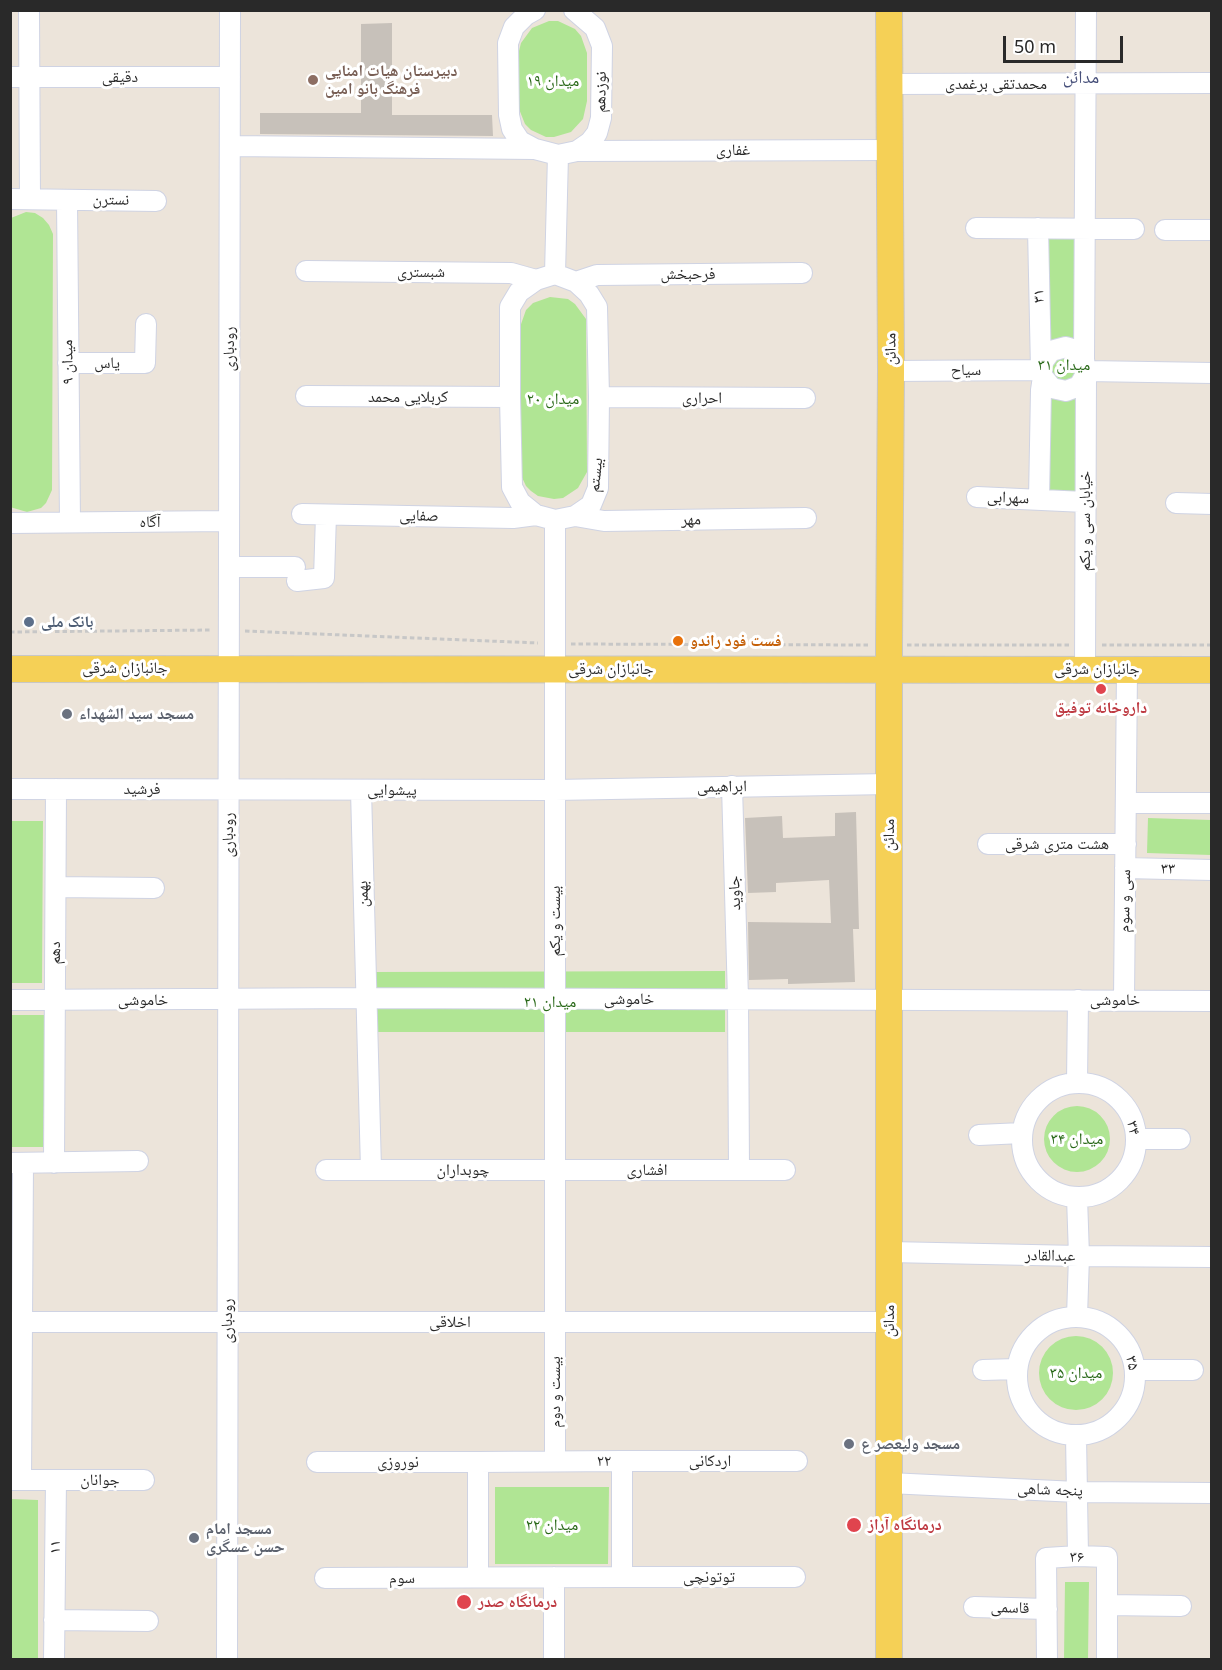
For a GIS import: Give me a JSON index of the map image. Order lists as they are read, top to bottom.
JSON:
{
  "streets": {
    "main road": ["مدائن", "جانبازان شرقی"],
    "street": [
      "دقیقی",
      "محمدتقی برغمدی",
      "نوزدهم",
      "غفاری",
      "نسترن",
      "شبستری",
      "فرحبخش",
      "۳۱",
      "رودباری",
      "میدان ۹",
      "یاس",
      "سیاح",
      "کربلایی محمد",
      "احراری",
      "بیستم",
      "سهرابی",
      "صفایی",
      "مهر",
      "خیابان سی و یکم",
      "آگاه",
      "ابراهیمی",
      "فرشید",
      "پیشوایی",
      "هشت متری شرقی",
      "۳۳",
      "جاوید",
      "بهمن",
      "سی و سوم",
      "بیست و یکم",
      "دهم",
      "خاموشی",
      "۳۴",
      "چوبداران",
      "افشاری",
      "عبدالقادر",
      "اخلاقی",
      "۳۵",
      "بیست و دوم",
      "۲۲",
      "اردکانی",
      "نوروزی",
      "جوانان",
      "پنجه شاهی",
      "۱۱",
      "۳۶",
      "توتونچی",
      "سوم",
      "قاسمی"
    ]
  },
  "crossings": [
    ["دقیقی", "رودباری"],
    ["محمدتقی برغمدی", "مدائن"],
    ["محمدتقی برغمدی", "خیابان سی و یکم"],
    ["نوزدهم", "غفاری"],
    ["غفاری", "مدائن"],
    ["نسترن", "میدان ۹"],
    ["فرحبخش", "بیستم"],
    ["۳۱", "سیاح"],
    ["۳۱", "سهرابی"],
    ["۳۱", "خیابان سی و یکم"],
    ["رودباری", "آگاه"],
    ["رودباری", "جانبازان شرقی"],
    ["رودباری", "فرشید"],
    ["رودباری", "پیشوایی"],
    ["رودباری", "خاموشی"],
    ["رودباری", "اخلاقی"],
    ["مدائن", "سیاح"],
    ["مدائن", "جانبازان شرقی"],
    ["مدائن", "ابراهیمی"],
    ["مدائن", "خاموشی"],
    ["مدائن", "عبدالقادر"],
    ["مدائن", "اخلاقی"],
    ["مدائن", "پنجه شاهی"],
    ["میدان ۹", "یاس"],
    ["میدان ۹", "آگاه"],
    ["سیاح", "خیابان سی و یکم"],
    ["احراری", "بیستم"],
    ["بیستم", "مهر"],
    ["خیابان سی و یکم", "جانبازان شرقی"],
    ["جانبازان شرقی", "سی و سوم"],
    ["جانبازان شرقی", "بیست و یکم"],
    ["ابراهیمی", "پیشوایی"],
    ["ابراهیمی", "جاوید"],
    ["ابراهیمی", "بیست و یکم"],
    ["فرشید", "پیشوایی"],
    ["فرشید", "دهم"],
    ["پیشوایی", "بهمن"],
    ["پیشوایی", "بیست و یکم"],
    ["هشت متری شرقی", "سی و سوم"],
    ["۳۳", "سی و سوم"],
    ["جاوید", "خاموشی"],
    ["بهمن", "خاموشی"],
    ["سی و سوم", "خاموشی"],
    ["بیست و یکم", "خاموشی"],
    ["بیست و یکم", "چوبداران"],
    ["بیست و یکم", "افشاری"],
    ["بیست و یکم", "اخلاقی"],
    ["بیست و یکم", "بیست و دوم"],
    ["دهم", "خاموشی"],
    ["چوبداران", "افشاری"],
    ["اخلاقی", "بیست و دوم"],
    ["بیست و دوم", "۲۲"],
    ["۲۲", "اردکانی"],
    ["۲۲", "نوروزی"],
    ["۲۲", "توتونچی"],
    ["جوانان", "۱۱"],
    ["۳۶", "قاسمی"]
  ],
  "districts": ["مدائن"],
  "parks": [
    "میدان ۱۹",
    "میدان ۳۱",
    "میدان ۲۰",
    "میدان ۲۱",
    "میدان ۳۴",
    "میدان ۳۵",
    "میدان ۲۲"
  ],
  "places": [
    "دبیرستان هیات امنایی فرهنگ بانو امین",
    "بانک ملی",
    "فست فود راندو",
    "داروخانه توفیق",
    "مسجد سید الشهداء",
    "مسجد ولیعصر ع",
    "درمانگاه آراز",
    "مسجد امام حسن عسگری",
    "درمانگاه صدر"
  ],
  "scale_bar": "50 m"
}
